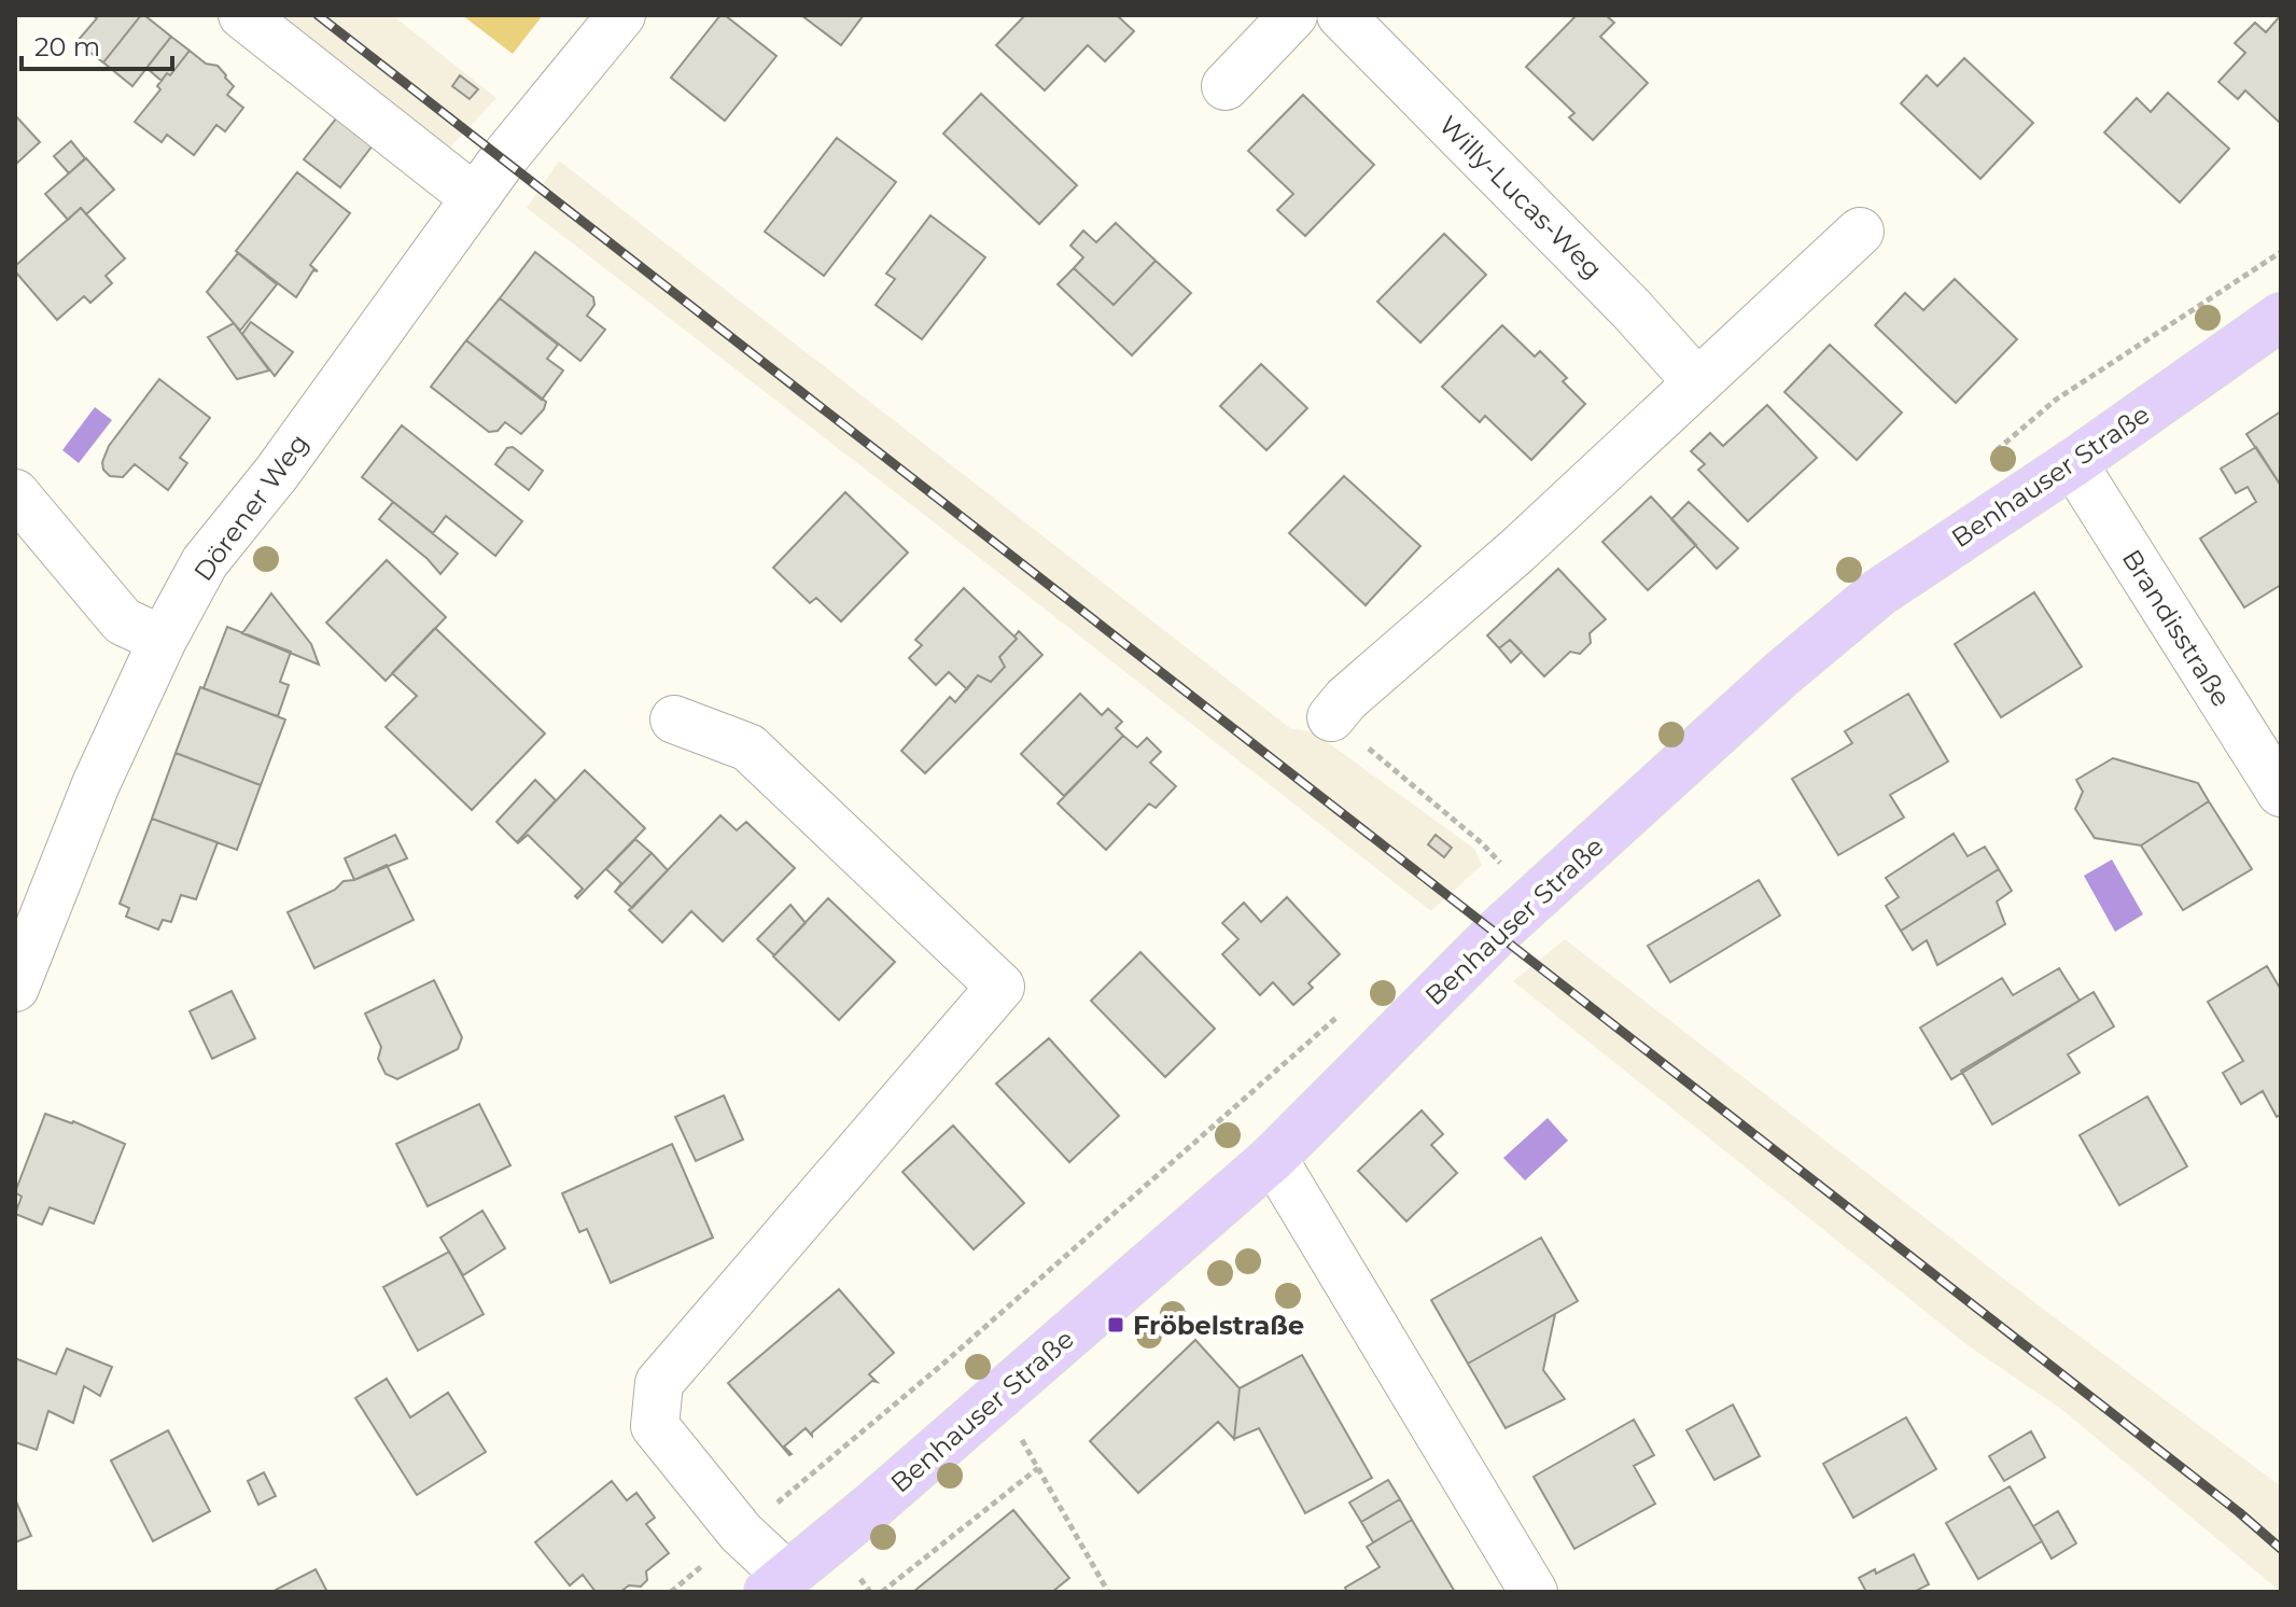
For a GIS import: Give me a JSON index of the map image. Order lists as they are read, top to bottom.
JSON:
{
  "streets": {
    "main road": ["Benhauser Straße"],
    "street": ["Willy-Lucas-Weg", "Dörener Weg", "Brandisstraße"]
  },
  "crossings": [
    ["Benhauser Straße", "Brandisstraße"]
  ],
  "places": {
    "transit": ["Fröbelstraße"]
  },
  "scale_bar": "20 m"
}
